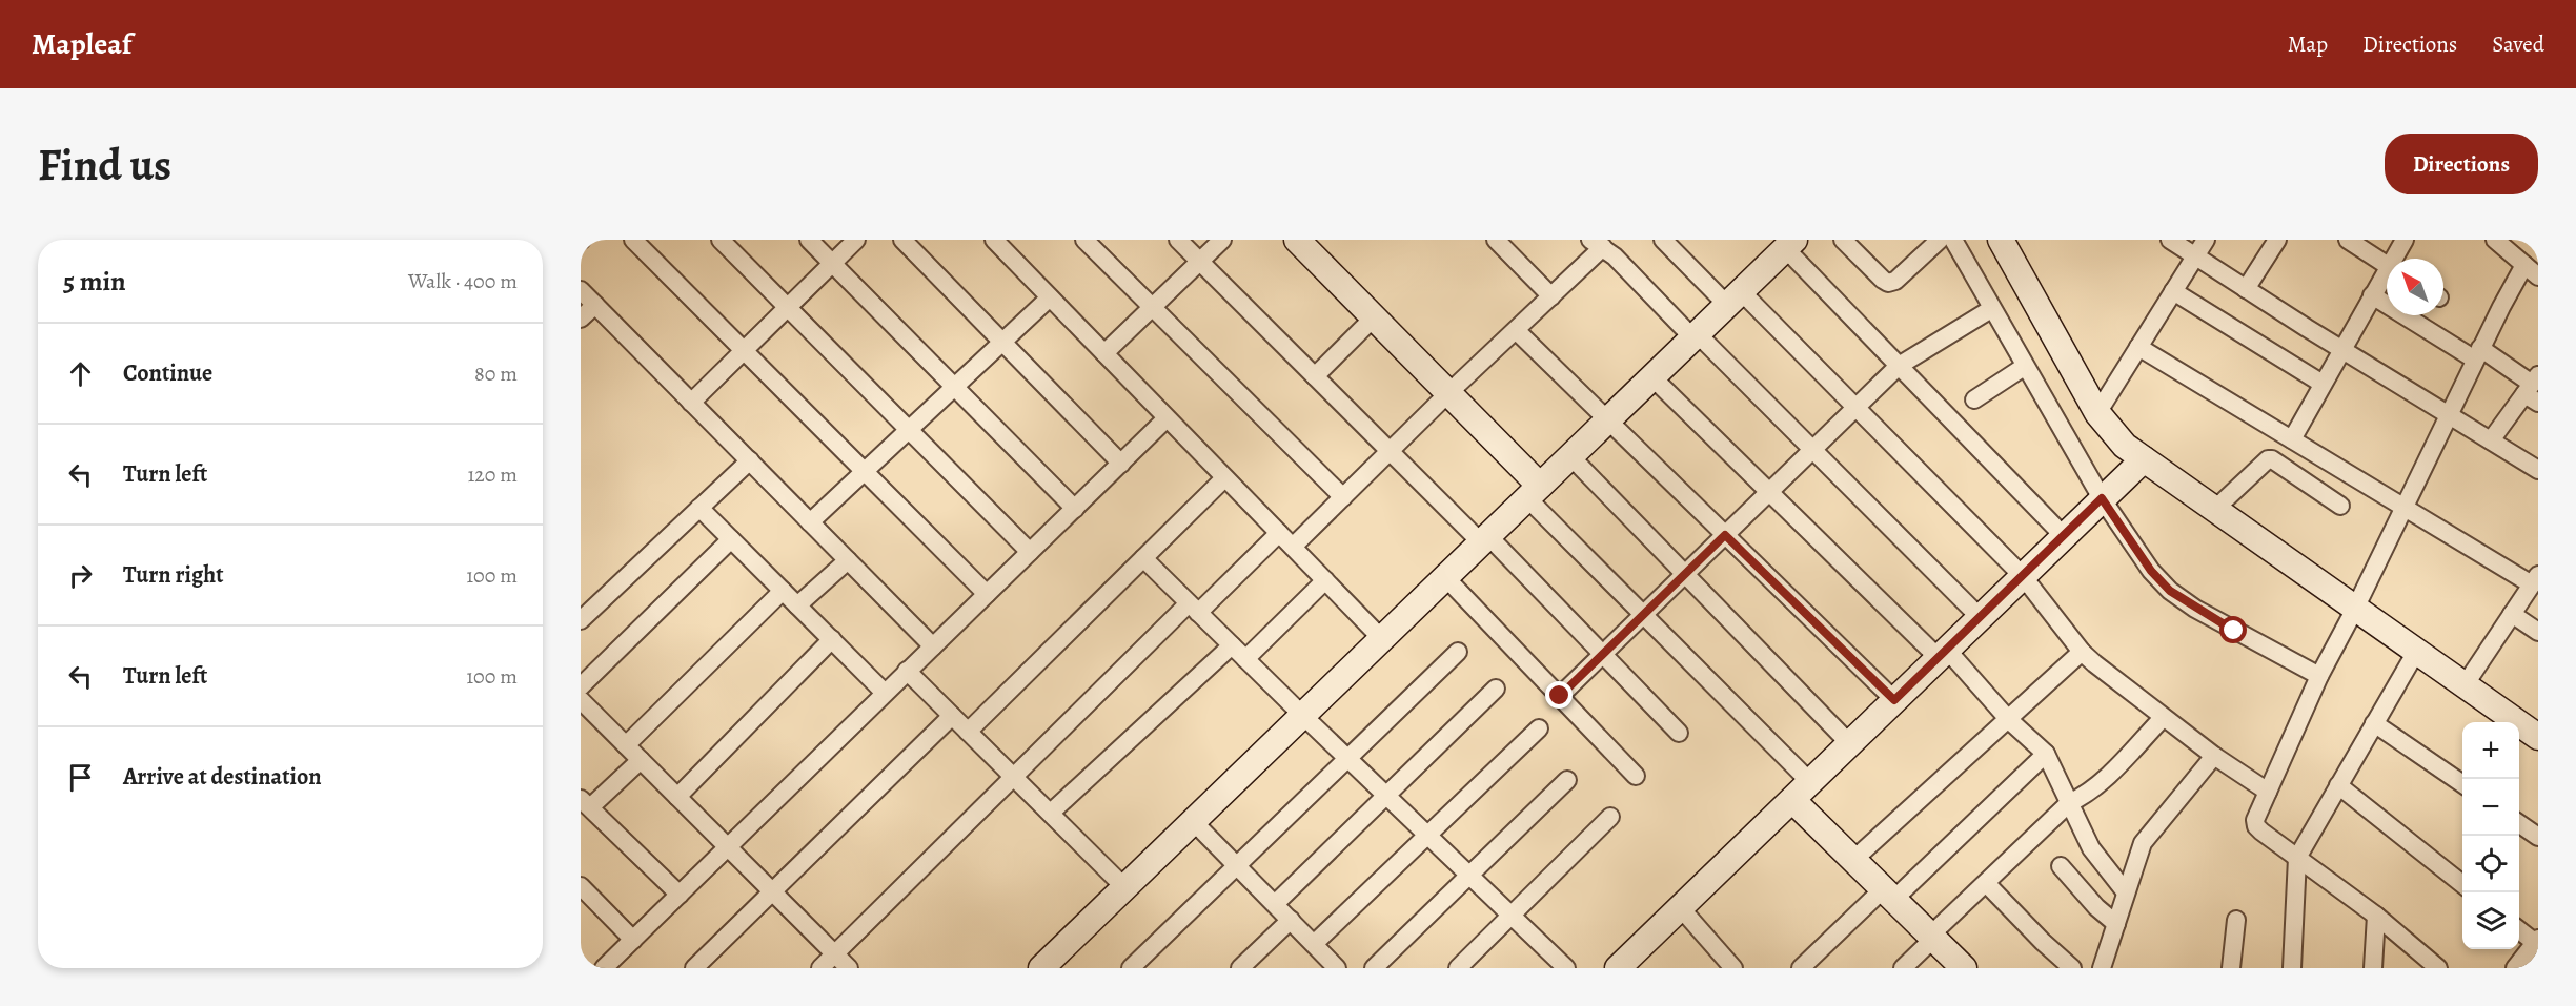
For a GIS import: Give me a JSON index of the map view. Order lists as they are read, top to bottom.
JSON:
{
  "north": "top left",
  "page": {
    "header": "Mapleaf",
    "nav": ["Map", "Directions", "Saved"],
    "buttons": "Directions",
    "title": "Find us",
    "heading": ["5 min", "Walk · 400 m"],
    "list": [
      ["Continue", "80 m"],
      ["Turn left", "120 m"],
      ["Turn right", "100 m"],
      ["Turn left", "100 m"],
      "Arrive at destination"
    ],
    "map_buttons": ["+", "−"]
  }
}
